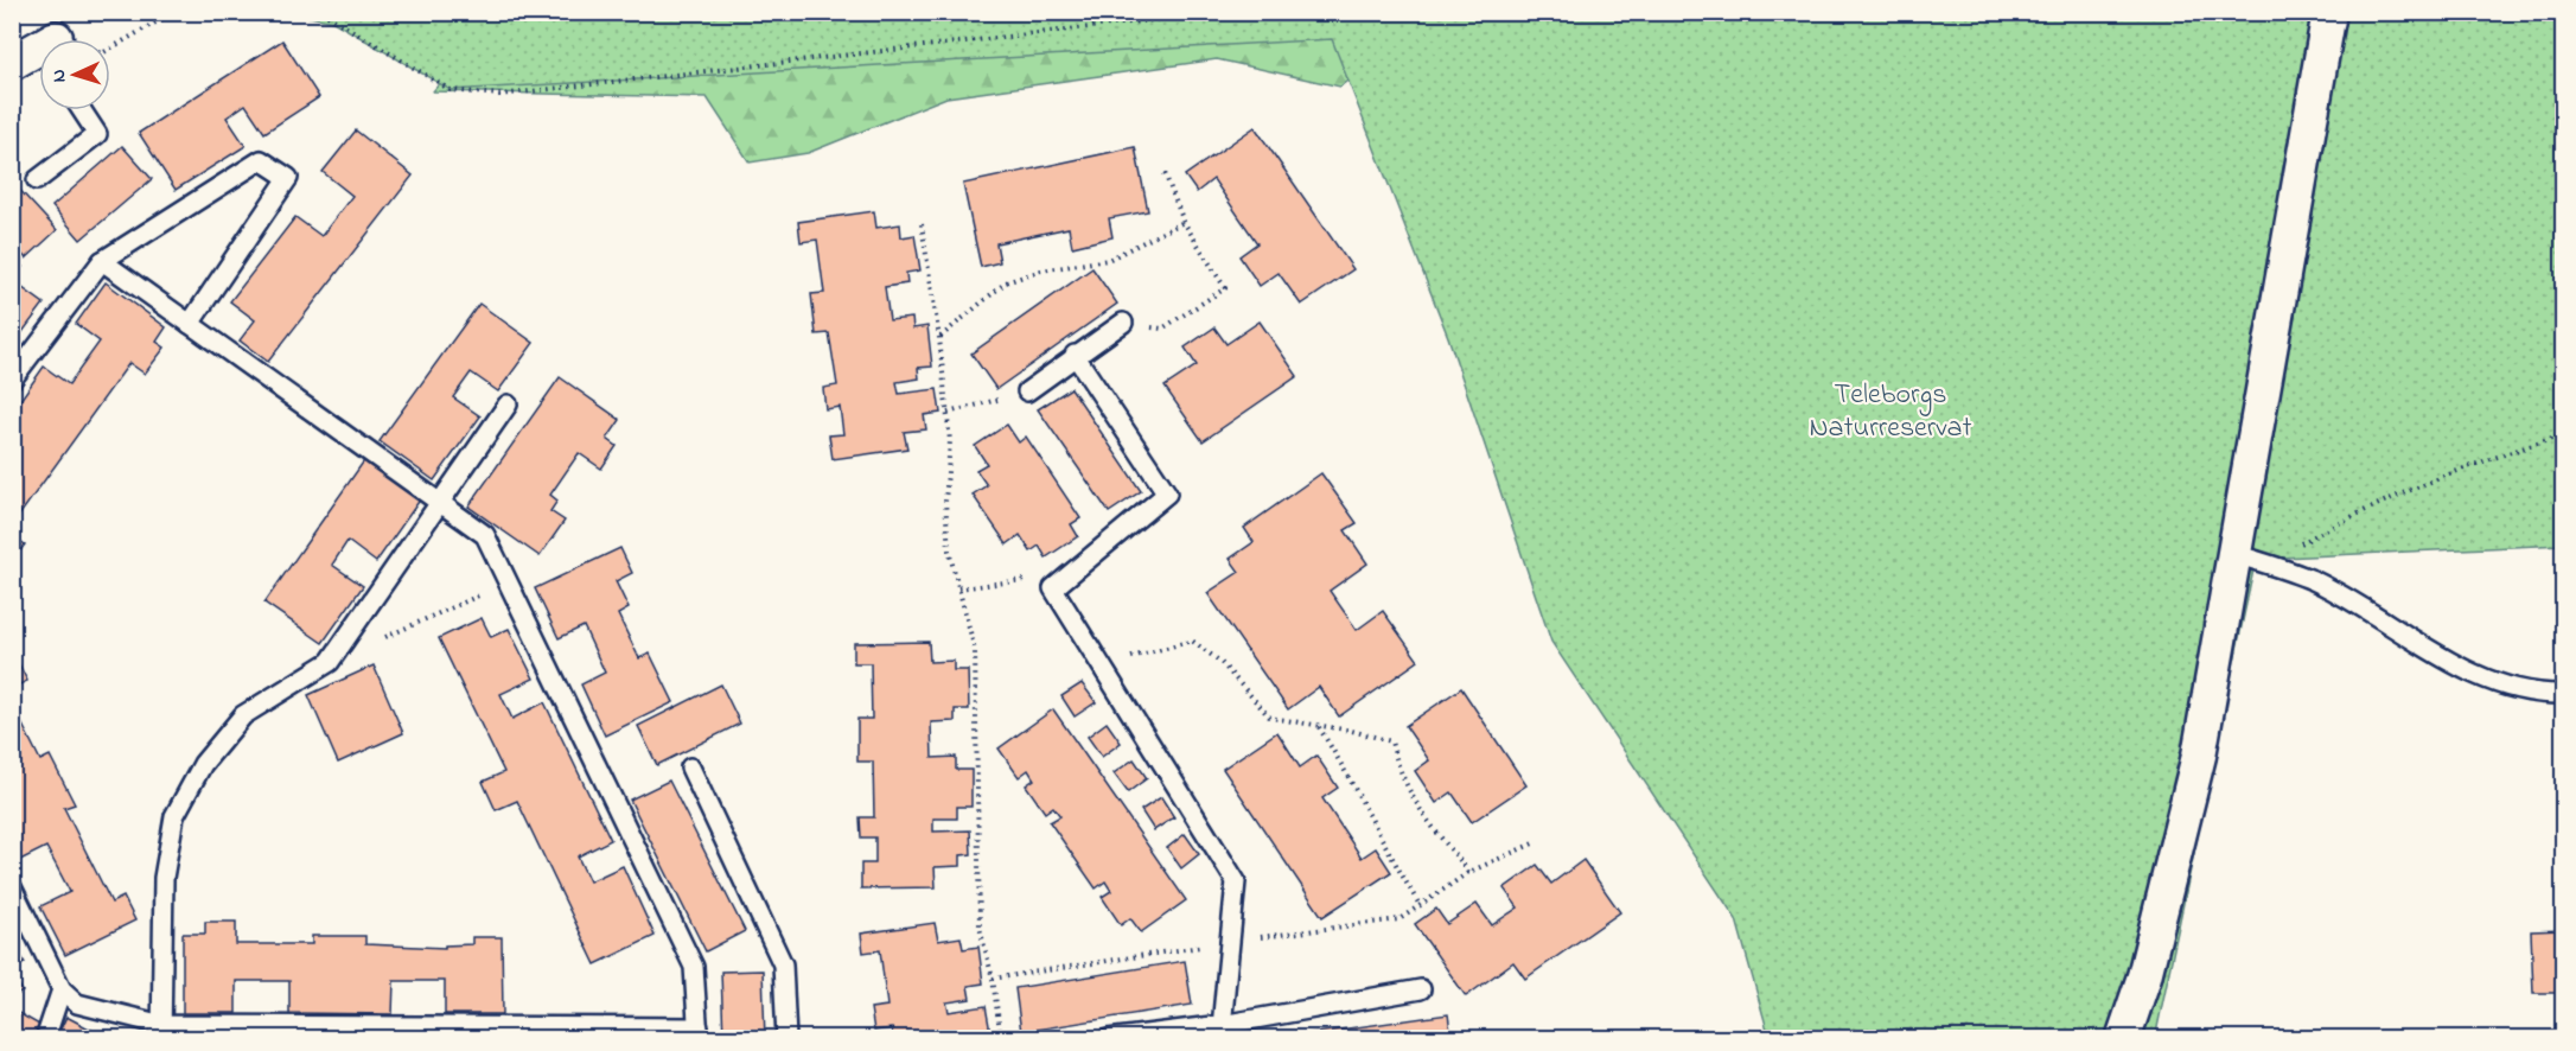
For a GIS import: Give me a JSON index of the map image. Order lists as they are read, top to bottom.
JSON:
{
  "parks": ["Teleborgs Naturreservat"],
  "north": "left"
}
